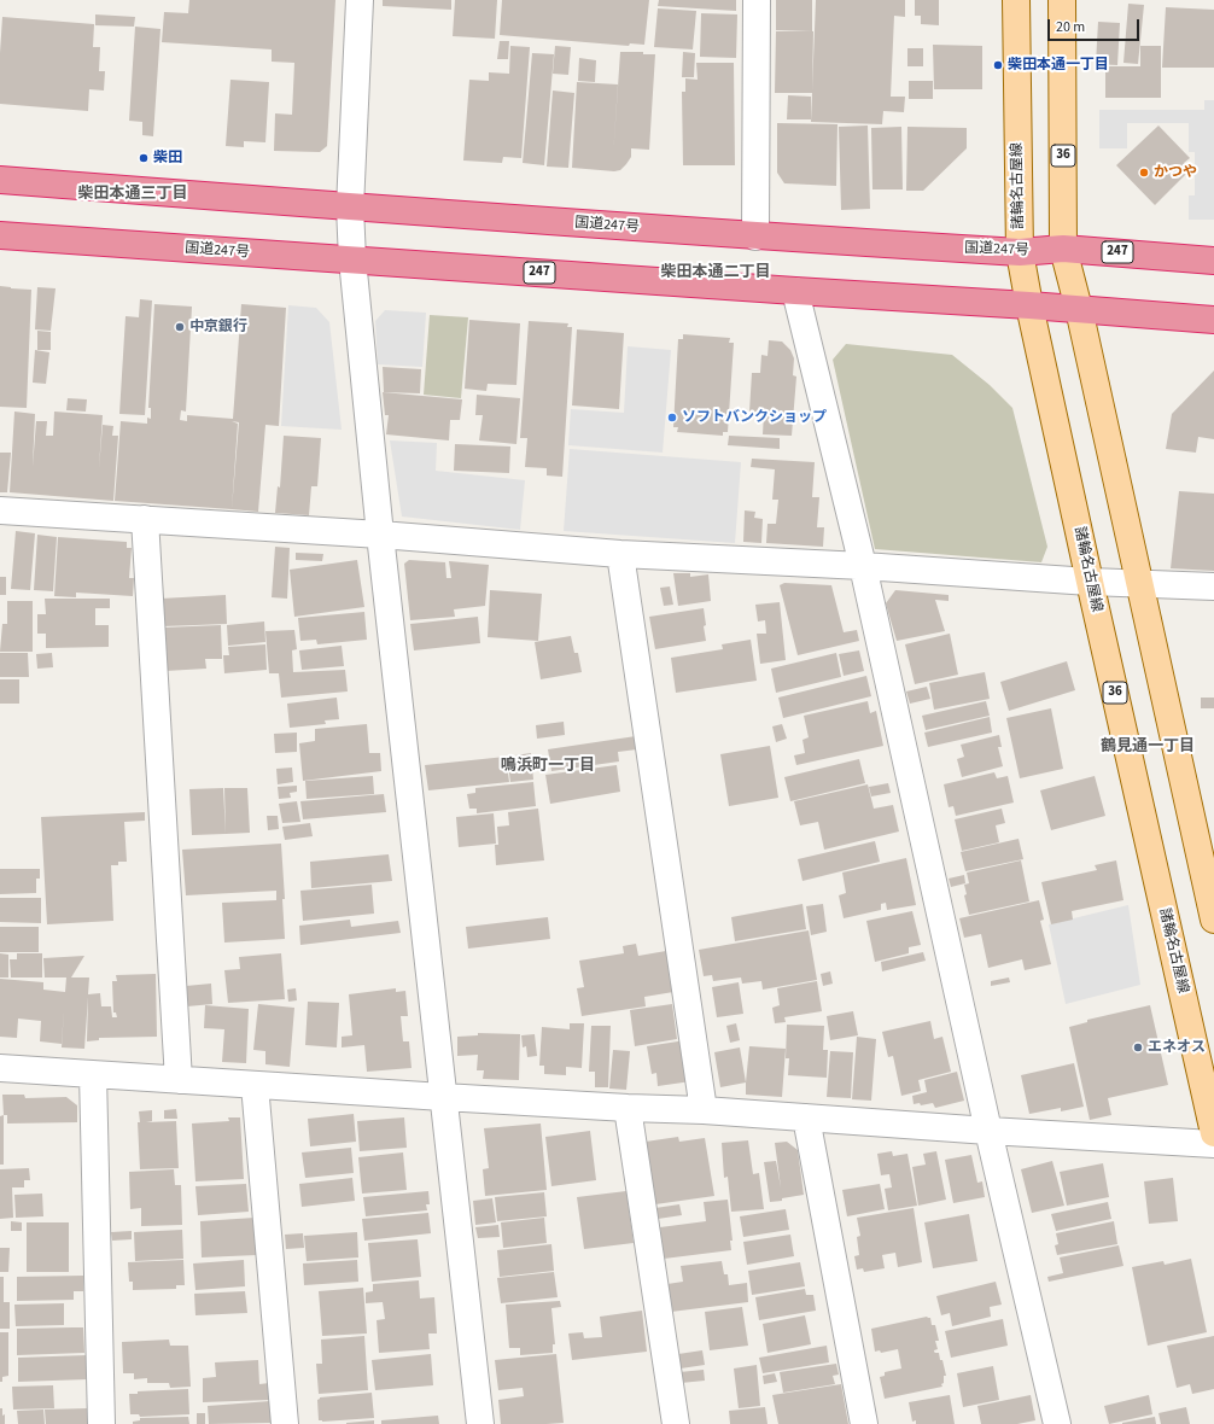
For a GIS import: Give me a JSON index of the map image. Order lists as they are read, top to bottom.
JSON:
{
  "streets": {
    "highway": ["国道247号", "247"],
    "main road": ["36", "諸輪名古屋線"]
  },
  "crossings": [
    ["36", "国道247号"],
    ["諸輪名古屋線", "国道247号"]
  ],
  "districts": [
    "柴田本通三丁目",
    "柴田本通二丁目",
    "鶴見通一丁目",
    "鳴浜町一丁目"
  ],
  "places": [
    "柴田本通一丁目",
    "柴田",
    "かつや",
    "中京銀行",
    "ソフトバンクショップ",
    "エネオス"
  ],
  "scale_bar": "20 m"
}
